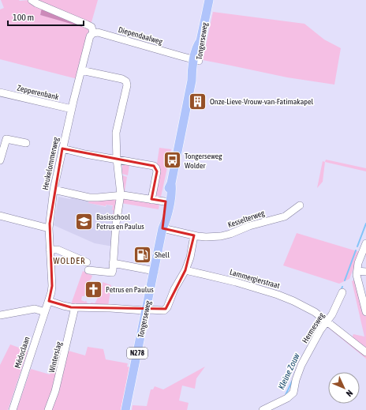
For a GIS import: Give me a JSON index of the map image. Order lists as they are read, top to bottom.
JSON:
{
  "streets": {
    "main road": ["Tongerseweg", "N278"],
    "street": [
      "Diependaalweg",
      "Zepperenbank",
      "Heukelommerweg",
      "Kesselterweg",
      "Lammergierstraat",
      "Hermesweg",
      "Médoclaan",
      "Winterslag"
    ]
  },
  "crossings": [
    ["Diependaalweg", "Tongerseweg"],
    ["Diependaalweg", "Heukelommerweg"],
    ["Tongerseweg", "Kesselterweg"],
    ["Zepperenbank", "Heukelommerweg"],
    ["Heukelommerweg", "Médoclaan"],
    ["Lammergierstraat", "Hermesweg"]
  ],
  "districts": ["WOLDER"],
  "water": ["Kleine Zouw"],
  "places": {
    "building": ["Onze-Lieve-Vrouw-van-Fatimakapel"],
    "bus stop": ["Tongerseweg Wolder"],
    "school or university": ["Basisschool Petrus en Paulus"],
    "fuel station": ["Shell"],
    "church": ["Petrus en Paulus"]
  },
  "scale_bar": "100 m",
  "north": "bottom right"
}
